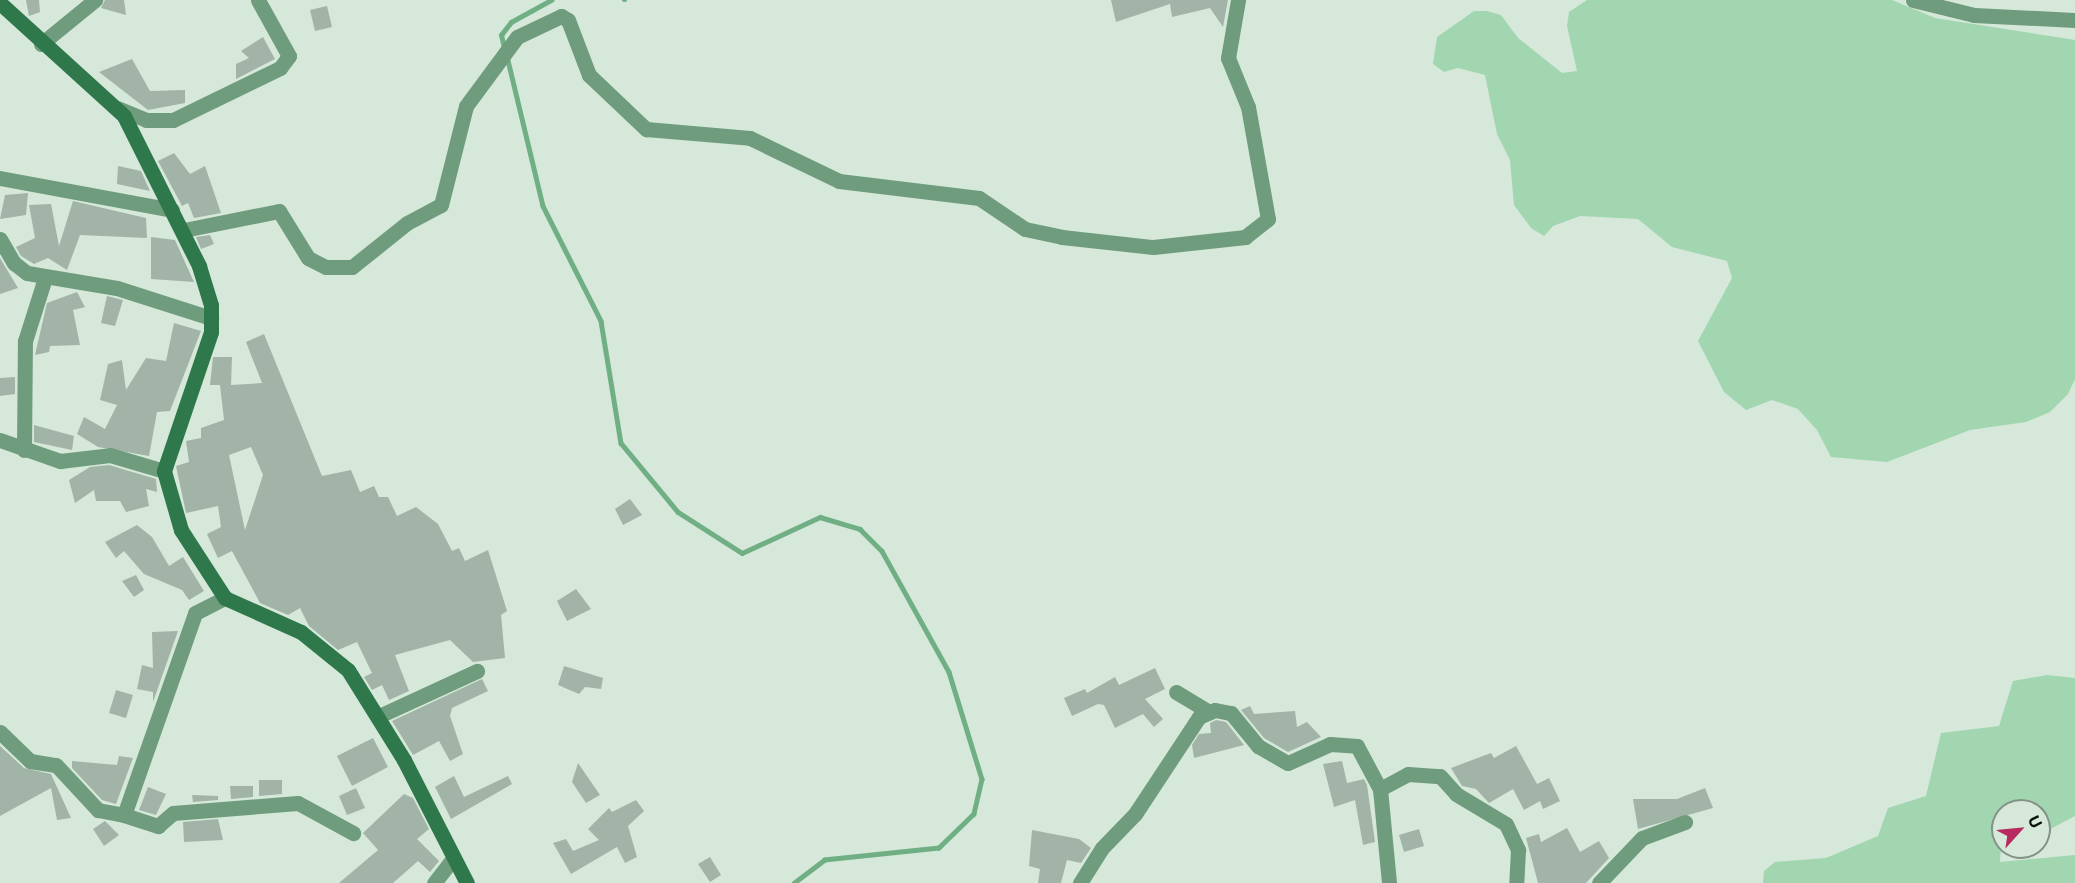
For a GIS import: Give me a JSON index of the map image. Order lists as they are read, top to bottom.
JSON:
{
  "north": "top right"
}
